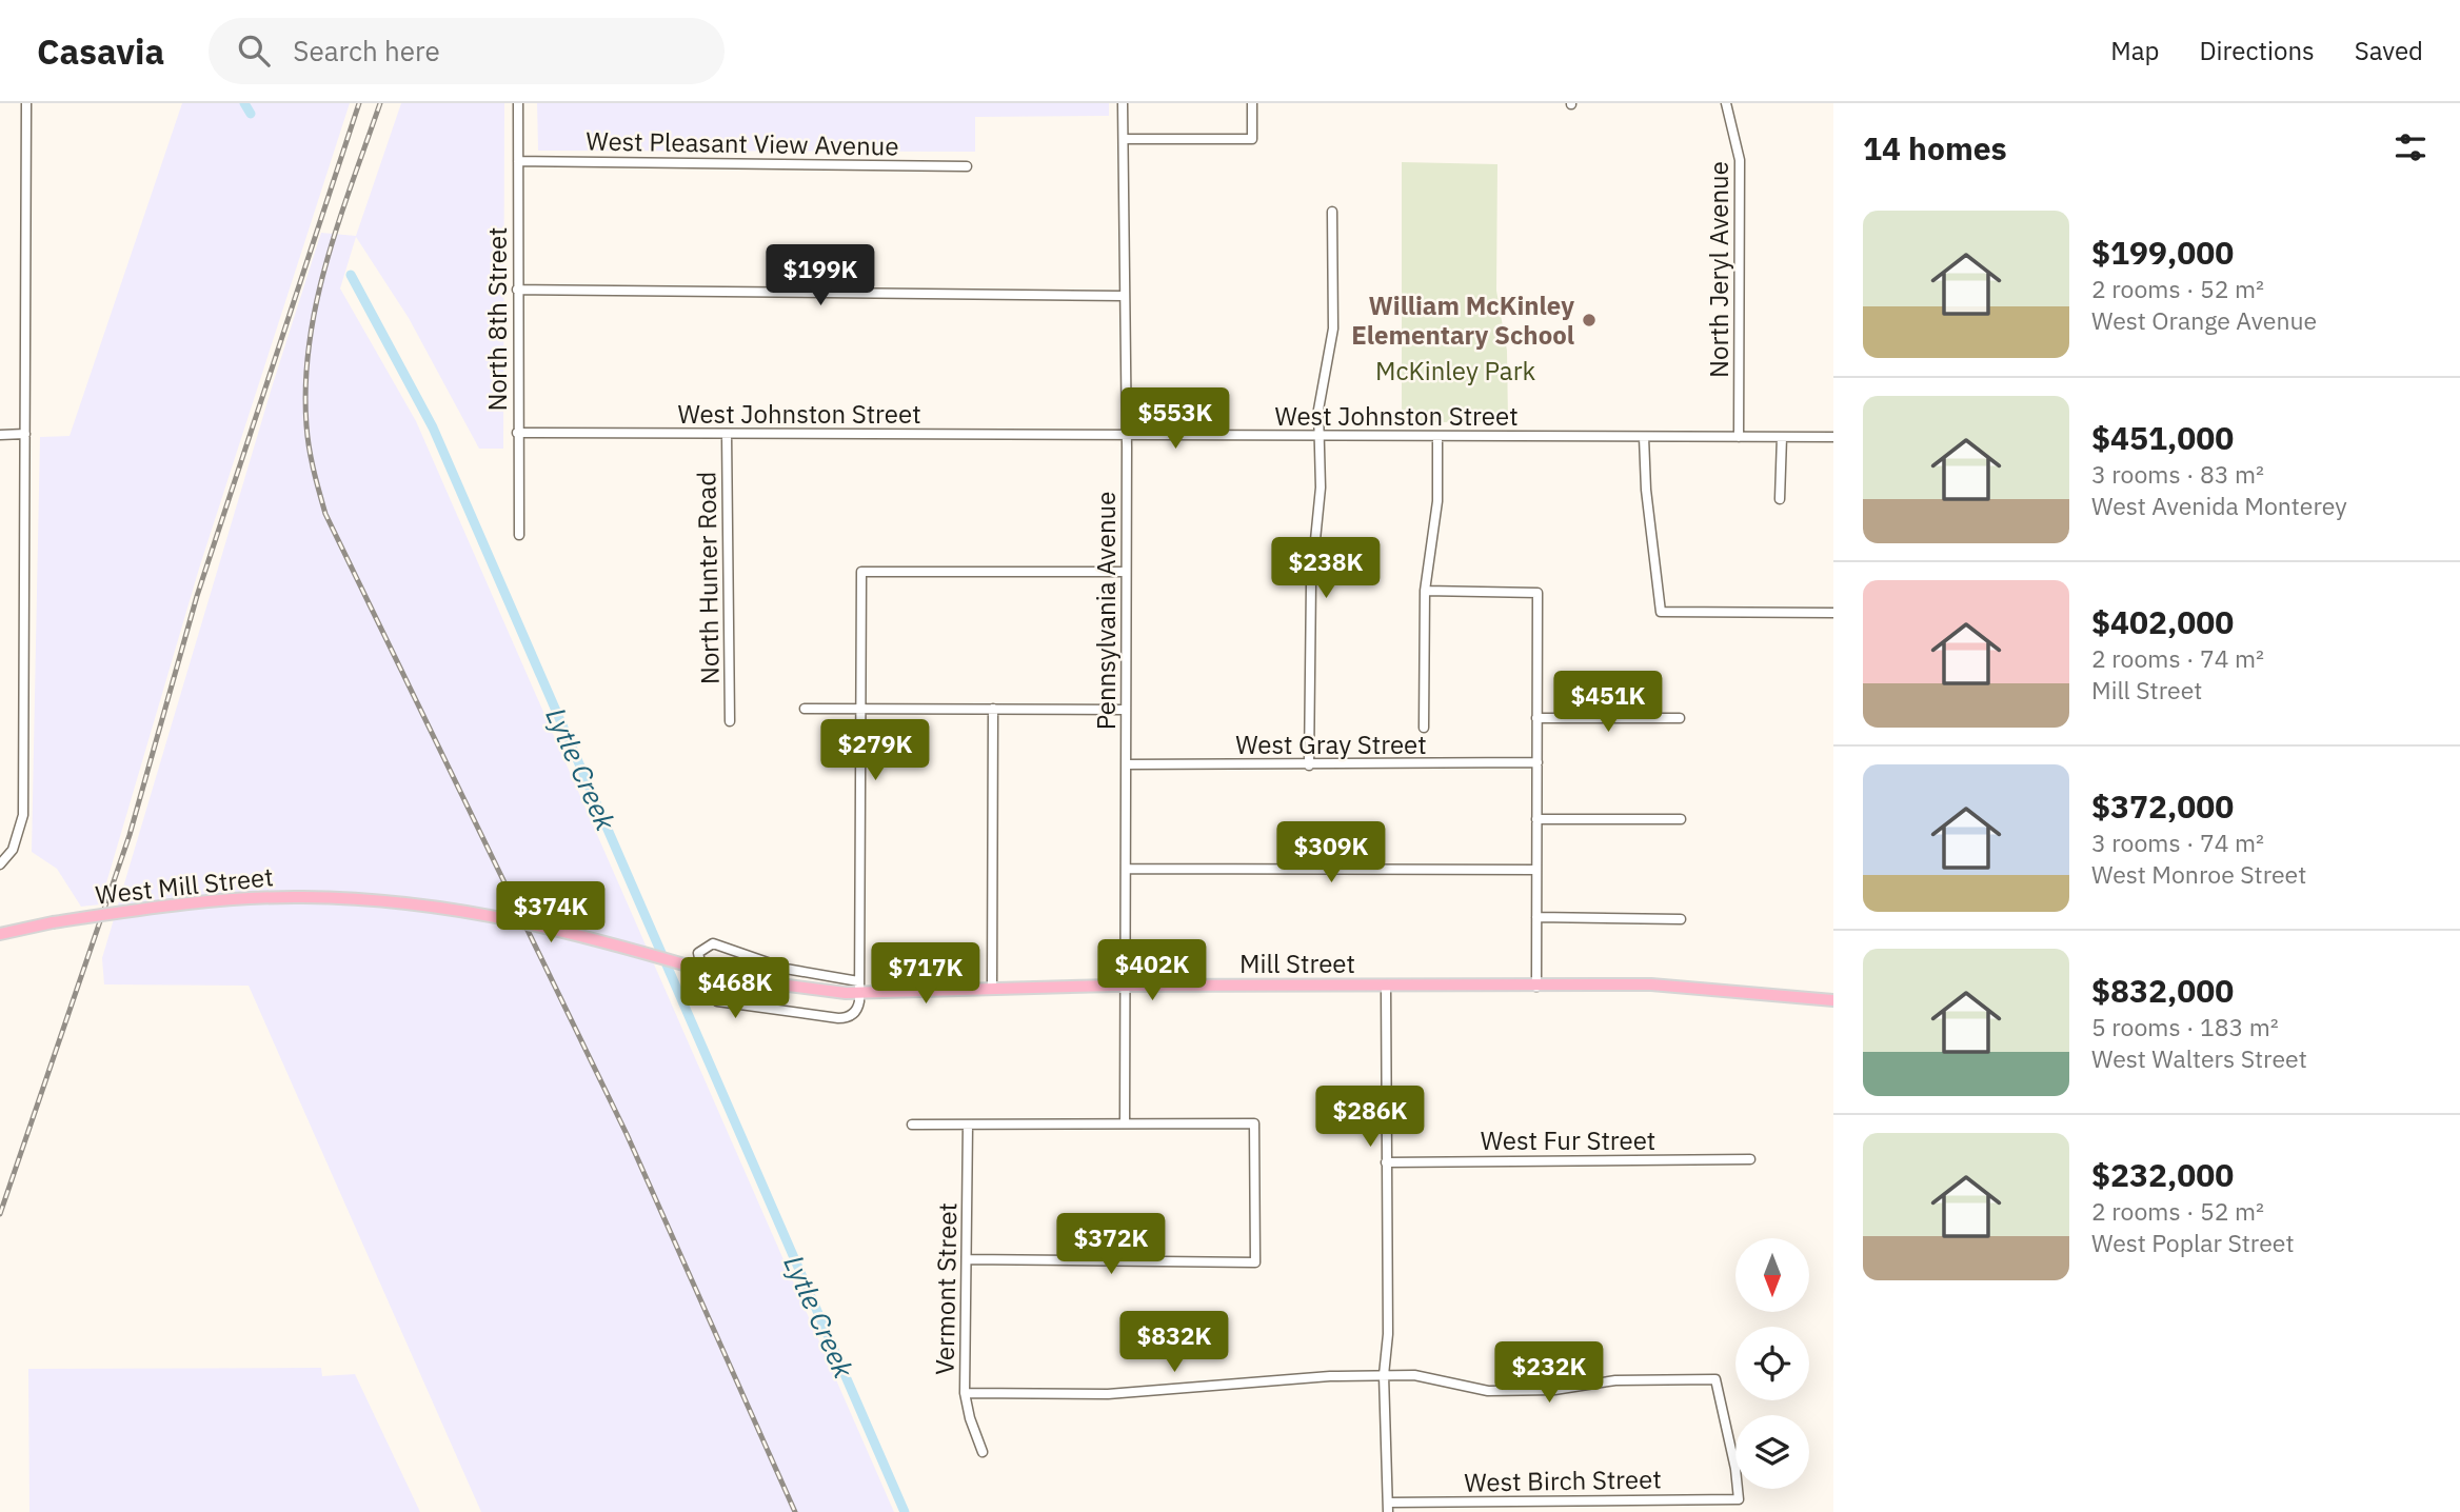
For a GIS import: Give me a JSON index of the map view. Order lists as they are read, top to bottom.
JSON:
{
  "streets": {
    "main road": ["West Mill Street", "Mill Street"],
    "street": [
      "West Pleasant View Avenue",
      "North Jeryl Avenue",
      "North 8th Street",
      "West Johnston Street",
      "North Hunter Road",
      "Pennsylvania Avenue",
      "West Gray Street",
      "West Fur Street",
      "Vermont Street",
      "West Birch Street"
    ]
  },
  "crossings": [
    ["West Pleasant View Avenue", "North 8th Street"],
    ["North Jeryl Avenue", "West Johnston Street"],
    ["North 8th Street", "West Johnston Street"],
    ["West Johnston Street", "North Hunter Road"],
    ["West Johnston Street", "Pennsylvania Avenue"],
    ["Pennsylvania Avenue", "West Gray Street"],
    ["Pennsylvania Avenue", "Mill Street"],
    ["West Mill Street", "Mill Street"]
  ],
  "water": ["Lytle Creek"],
  "parks": ["McKinley Park"],
  "places": ["William McKinley Elementary School"],
  "north": "bottom",
  "page": {
    "header": "Casavia",
    "search": "Search here",
    "nav": ["Map", "Directions", "Saved"],
    "heading": "14 homes",
    "list": [
      {
        "name": "$199,000",
        "note": "2 rooms · 52 m² · West Orange Avenue"
      },
      {
        "name": "$451,000",
        "note": "3 rooms · 83 m² · West Avenida Monterey"
      },
      {
        "name": "$402,000",
        "note": "2 rooms · 74 m² · Mill Street"
      },
      {
        "name": "$372,000",
        "note": "3 rooms · 74 m² · West Monroe Street"
      },
      {
        "name": "$832,000",
        "note": "5 rooms · 183 m² · West Walters Street"
      },
      {
        "name": "$232,000",
        "note": "2 rooms · 52 m² · West Poplar Street"
      }
    ],
    "price": [
      "$199K",
      "$553K",
      "$238K",
      "$451K",
      "$279K",
      "$309K",
      "$374K",
      "$402K",
      "$717K",
      "$468K",
      "$286K",
      "$372K",
      "$832K",
      "$232K"
    ]
  }
}
